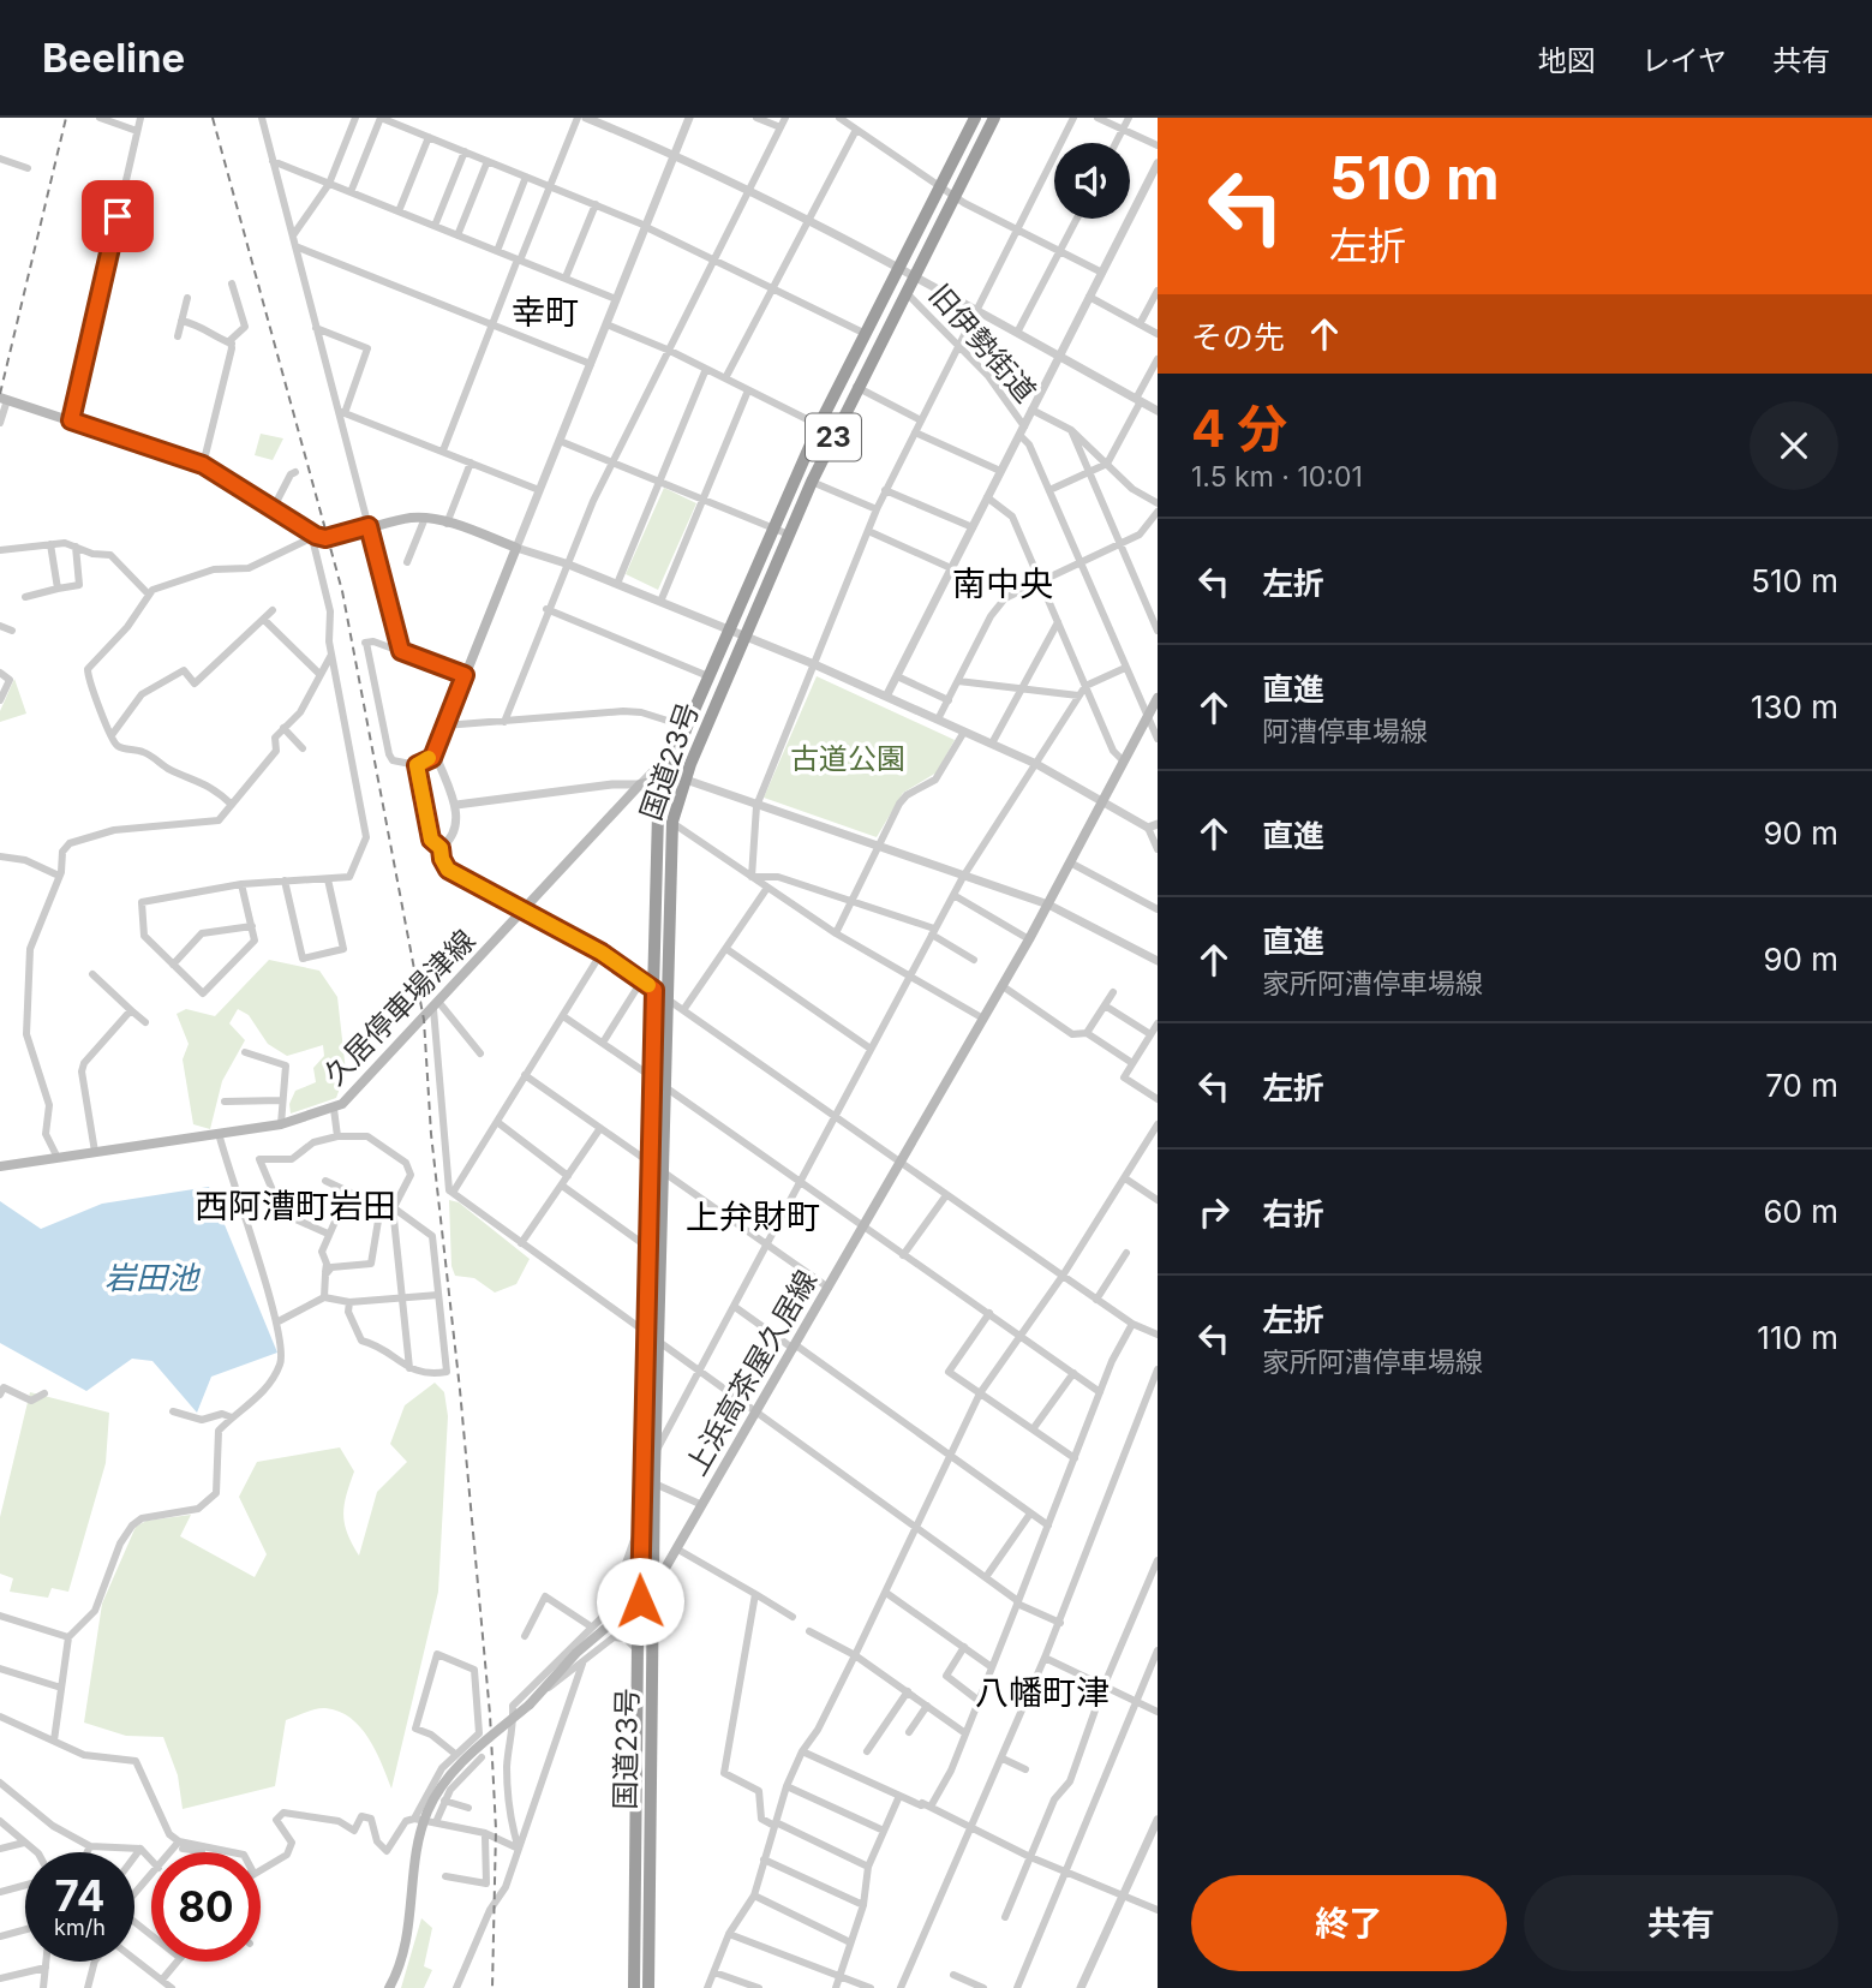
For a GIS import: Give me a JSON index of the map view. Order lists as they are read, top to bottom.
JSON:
{
  "streets": {
    "highway": ["23", "国道23号"],
    "main road": ["久居停車場津線", "上浜高茶屋久居線"],
    "street": ["旧伊勢街道"]
  },
  "crossings": [
    ["旧伊勢街道", "国道23号"],
    ["旧伊勢街道", "上浜高茶屋久居線"],
    ["国道23号", "上浜高茶屋久居線"]
  ],
  "districts": [
    "幸町",
    "南中央",
    "西阿漕町岩田",
    "上弁財町",
    "八幡町津"
  ],
  "water": ["岩田池"],
  "parks": ["古道公園"],
  "page": {
    "header": "Beeline",
    "nav": ["地図", "レイヤ", "共有"],
    "turn": ["510 m", "左折"],
    "then": "その先",
    "heading": ["4 分", "1.5 km · 10:01"],
    "list": [
      {
        "name": "左折",
        "value": "510 m"
      },
      {
        "name": "直進",
        "note": "阿漕停車場線",
        "value": "130 m"
      },
      {
        "name": "直進",
        "value": "90 m"
      },
      {
        "name": "直進",
        "note": "家所阿漕停車場線",
        "value": "90 m"
      },
      {
        "name": "左折",
        "value": "70 m"
      },
      {
        "name": "右折",
        "value": "60 m"
      },
      {
        "name": "左折",
        "note": "家所阿漕停車場線",
        "value": "110 m"
      }
    ],
    "speed": "74 km/h",
    "limit": "80",
    "buttons": ["終了", "共有"]
  }
}
